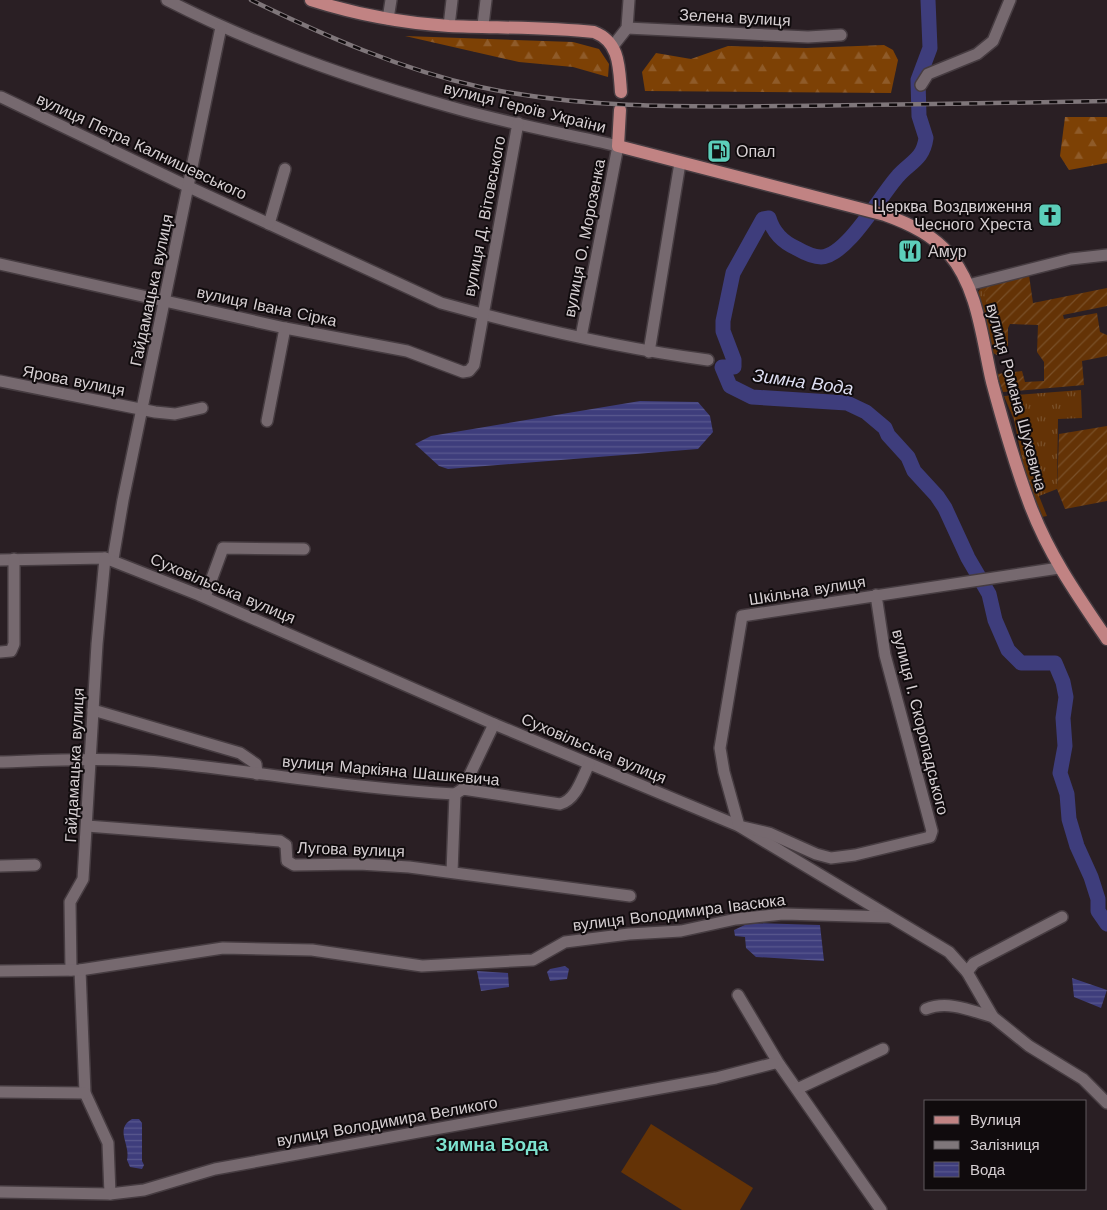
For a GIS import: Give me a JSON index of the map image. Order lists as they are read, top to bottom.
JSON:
{
  "streets": {
    "main road": ["вулиця Героїв України", "вулиця Романа Шухевича"],
    "street": [
      "Зелена вулиця",
      "вулиця Петра Калнишевського",
      "вулиця Д. Вітовського",
      "вулиця О. Морозенка",
      "Гайдамацька вулиця",
      "вулиця Івана Сірка",
      "Ярова вулиця",
      "Суховільська вулиця",
      "Шкільна вулиця",
      "вулиця І. Скоропадського",
      "вулиця Маркіяна Шашкевича",
      "Лугова вулиця",
      "вулиця Володимира Івасюка",
      "вулиця Володимира Великого"
    ]
  },
  "crossings": [
    ["вулиця Героїв України", "вулиця Д. Вітовського"],
    ["вулиця Героїв України", "вулиця О. Морозенка"],
    ["вулиця Героїв України", "Гайдамацька вулиця"],
    ["вулиця Героїв України", "вулиця Романа Шухевича"],
    ["вулиця Петра Калнишевського", "вулиця Д. Вітовського"],
    ["вулиця Петра Калнишевського", "вулиця О. Морозенка"],
    ["вулиця Петра Калнишевського", "Гайдамацька вулиця"],
    ["вулиця Петра Калнишевського", "вулиця Івана Сірка"],
    ["вулиця Д. Вітовського", "вулиця Івана Сірка"],
    ["Гайдамацька вулиця", "вулиця Івана Сірка"],
    ["Гайдамацька вулиця", "Ярова вулиця"],
    ["Гайдамацька вулиця", "Суховільська вулиця"],
    ["Гайдамацька вулиця", "вулиця Маркіяна Шашкевича"],
    ["Гайдамацька вулиця", "Лугова вулиця"],
    ["Гайдамацька вулиця", "вулиця Володимира Івасюка"],
    ["вулиця Романа Шухевича", "Шкільна вулиця"],
    ["Суховільська вулиця", "Шкільна вулиця"],
    ["Суховільська вулиця", "вулиця І. Скоропадського"],
    ["Суховільська вулиця", "вулиця Маркіяна Шашкевича"],
    ["Суховільська вулиця", "вулиця Володимира Івасюка"],
    ["Шкільна вулиця", "вулиця І. Скоропадського"]
  ],
  "districts": ["Зимна Вода"],
  "water": ["Зимна Вода"],
  "places": {
    "fuel station": ["Опал"],
    "church": ["Церква Воздвиження Чесного Хреста"],
    "restaurant": ["Амур"]
  },
  "legend": ["Вулиця", "Залізниця", "Вода"]
}
